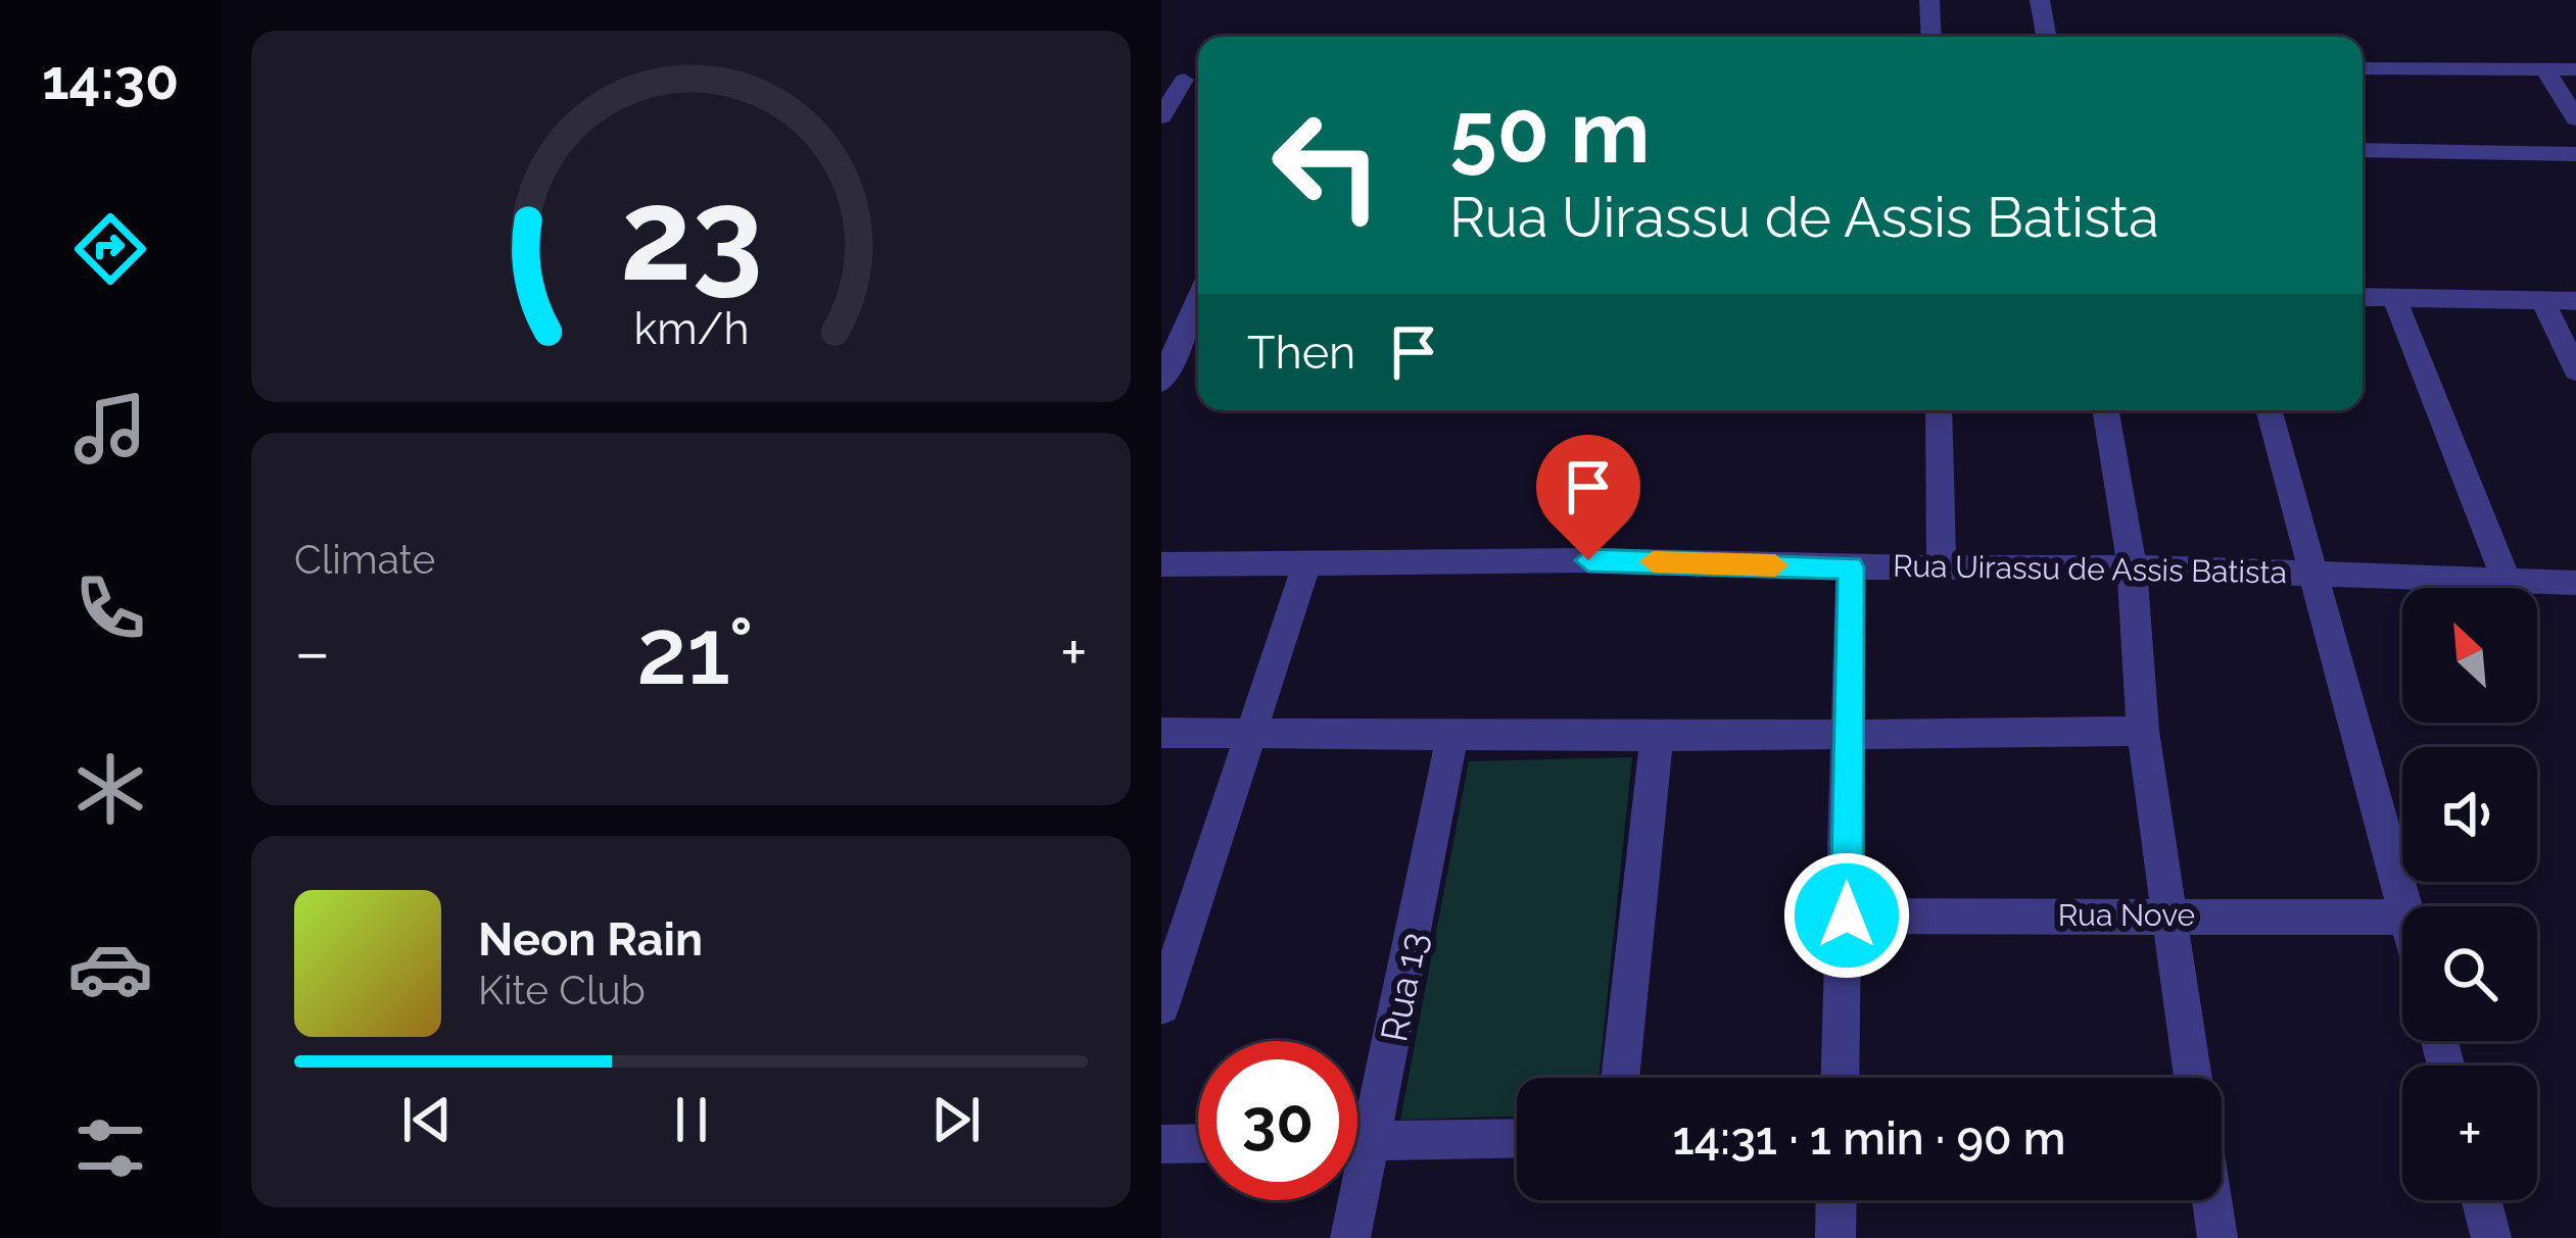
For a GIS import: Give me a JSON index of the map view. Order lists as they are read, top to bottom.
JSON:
{
  "streets": {
    "street": ["Rua Uirassu de Assis Batista", "Rua Nove", "Rua 13"]
  },
  "north": "top left",
  "page": {
    "tabs": "14:30",
    "turn": ["50 m", "Rua Uirassu de Assis Batista"],
    "then": "Then",
    "tile": "Climate",
    "map_buttons": "+",
    "heat": ["−", "21°", "+"],
    "song": ["Neon Rain", "Kite Club"],
    "limit": "30",
    "trip": "14:31 · 1 min · 90 m",
    "gauge": ["23", "km/h"]
  }
}
